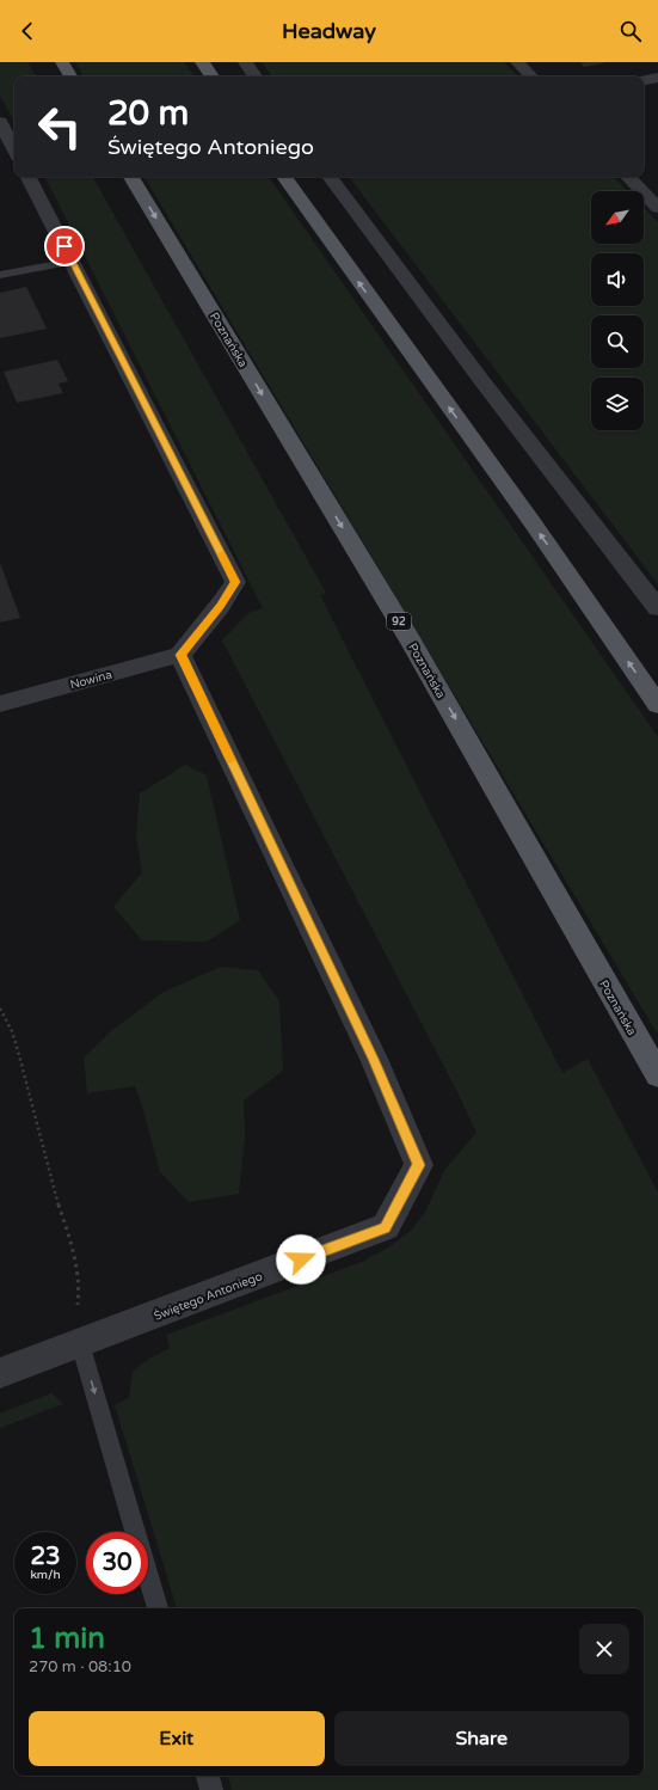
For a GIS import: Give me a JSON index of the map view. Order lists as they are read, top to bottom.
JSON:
{
  "streets": {
    "main road": ["Poznańska", "92"],
    "street": ["Nowina", "Świętego Antoniego"]
  },
  "crossings": [
    ["Nowina", "Świętego Antoniego"]
  ],
  "north": "bottom left",
  "page": {
    "header": "Headway",
    "turn": ["20 m", "Świętego Antoniego"],
    "speed": "23 km/h",
    "limit": "30",
    "heading": ["1 min", "270 m · 08:10"],
    "buttons": ["Exit", "Share"]
  }
}
